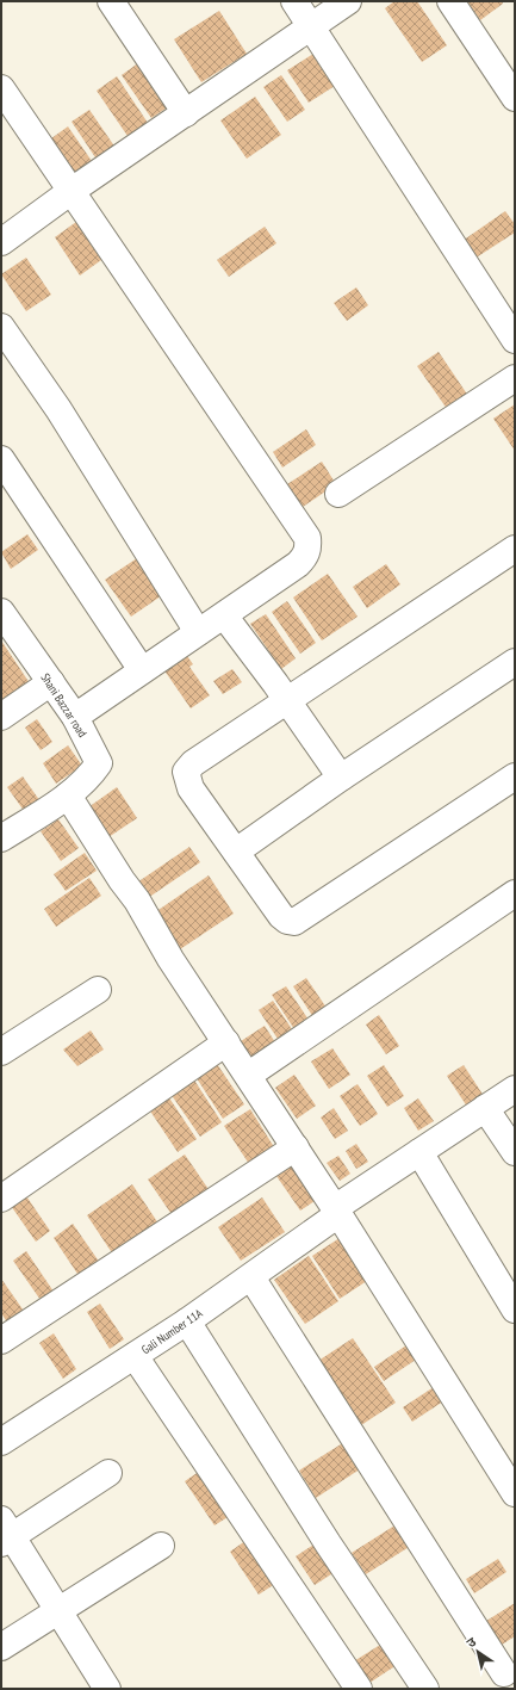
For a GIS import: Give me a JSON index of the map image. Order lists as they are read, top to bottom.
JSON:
{
  "streets": {
    "street": ["Shani Bazzar road", "Gali Number 11A"]
  },
  "north": "top left"
}
